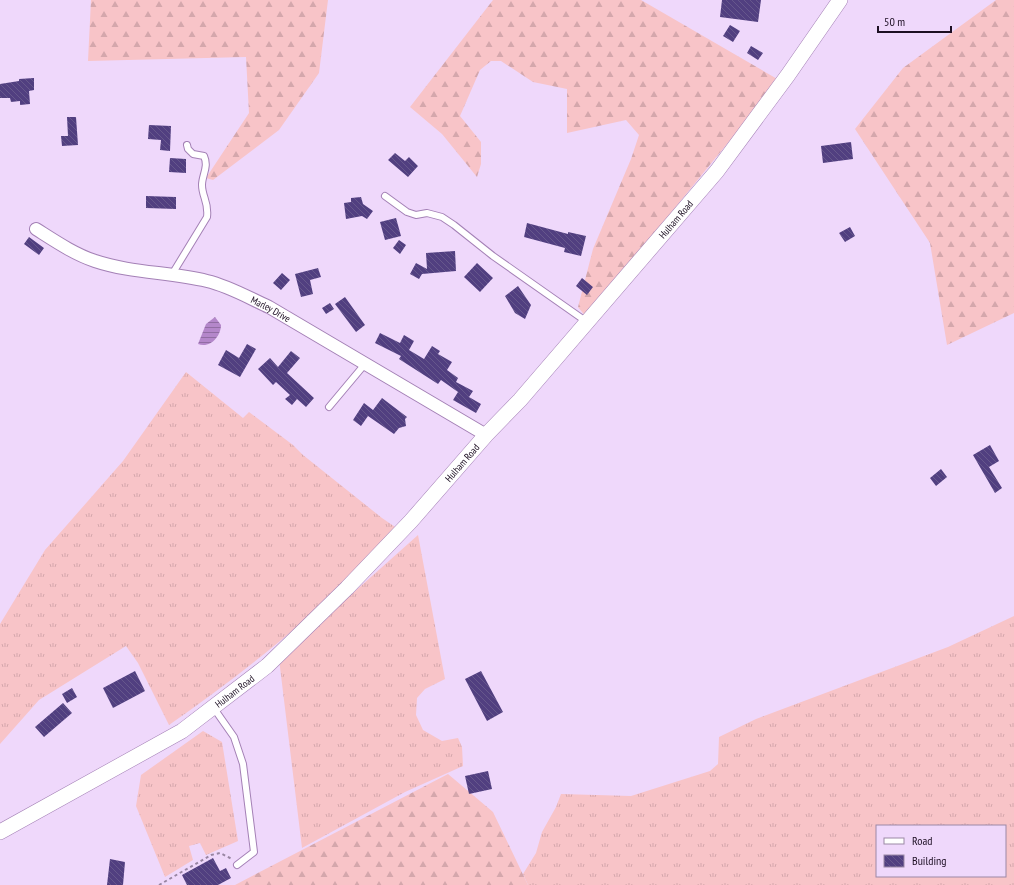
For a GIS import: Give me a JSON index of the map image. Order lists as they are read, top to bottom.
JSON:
{
  "streets": {
    "street": ["Hulham Road", "Marley Drive"]
  },
  "crossings": [
    ["Hulham Road", "Marley Drive"]
  ],
  "legend": ["Road", "Building"],
  "scale_bar": "50 m"
}
